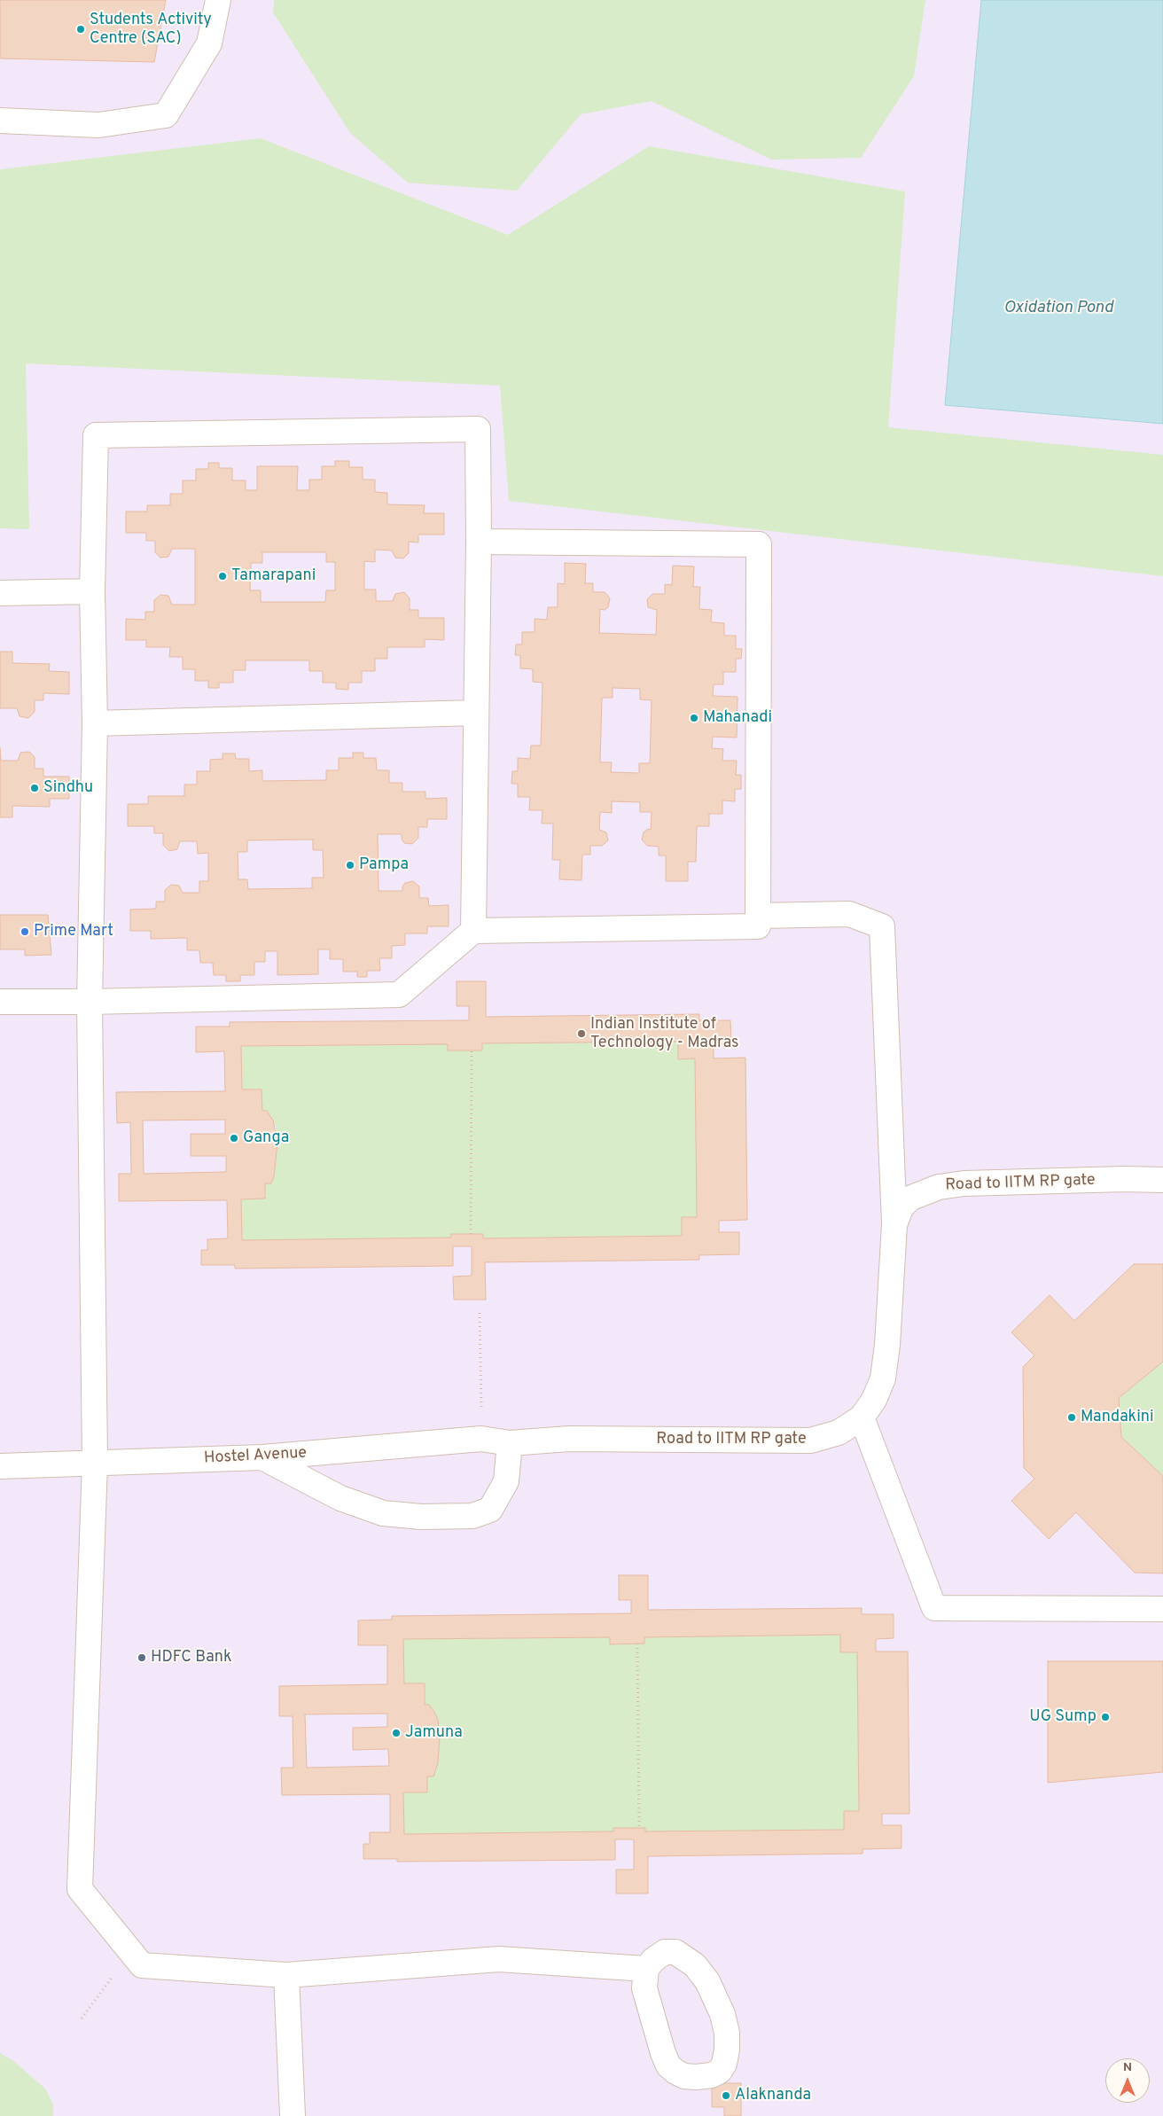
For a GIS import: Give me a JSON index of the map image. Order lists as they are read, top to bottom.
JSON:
{
  "streets": {
    "street": ["Road to IITM RP gate", "Hostel Avenue"]
  },
  "crossings": [
    ["Road to IITM RP gate", "Hostel Avenue"]
  ],
  "water": ["Oxidation Pond"],
  "places": [
    "Students Activity Centre (SAC)",
    "Tamarapani",
    "Mahanadi",
    "Sindhu",
    "Pampa",
    "Prime Mart",
    "Indian Institute of Technology - Madras",
    "Ganga",
    "Mandakini",
    "HDFC Bank",
    "UG Sump",
    "Jamuna",
    "Alaknanda"
  ],
  "north": "top"
}
